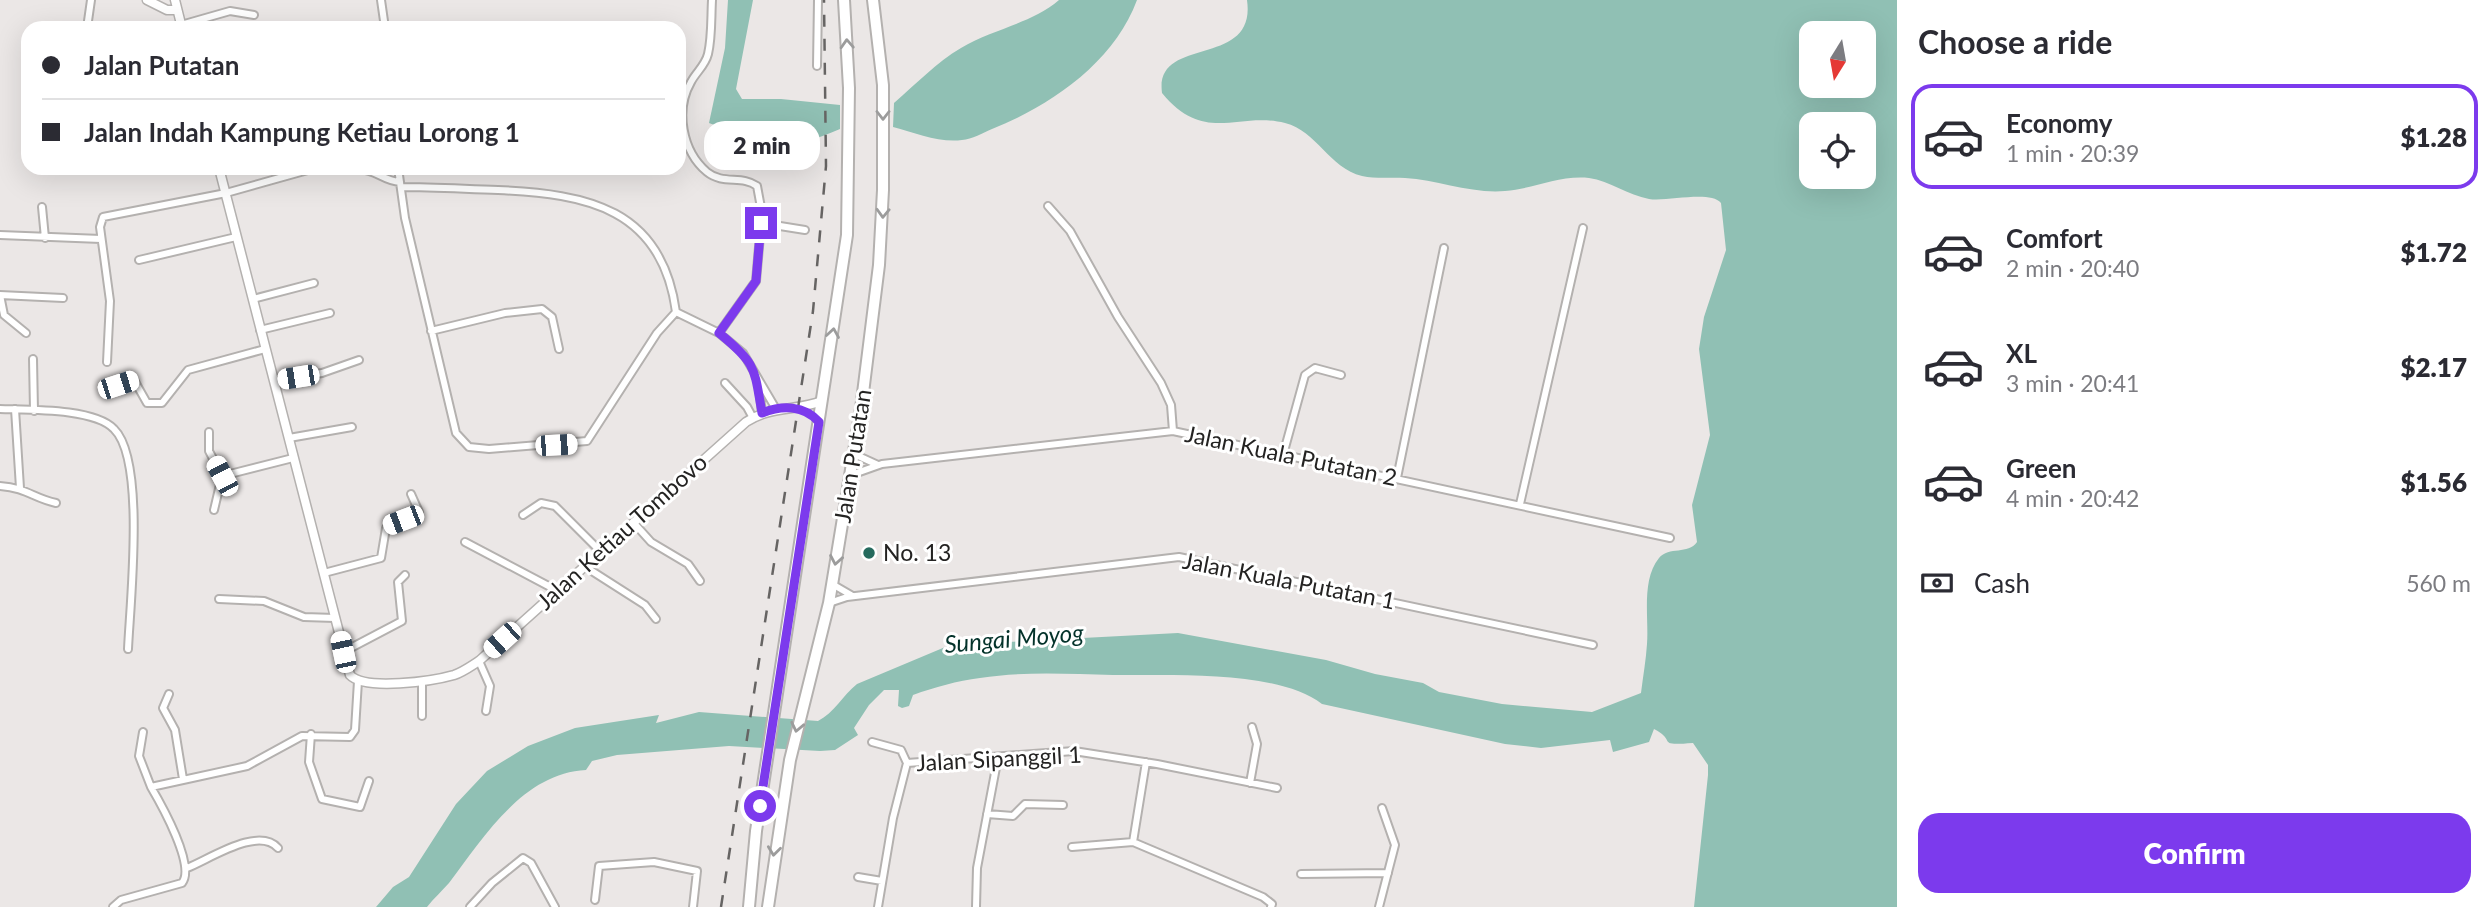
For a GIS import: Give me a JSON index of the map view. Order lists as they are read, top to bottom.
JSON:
{
  "streets": {
    "highway": ["Jalan Putatan"],
    "street": [
      "Jalan Kuala Putatan 2",
      "Jalan Ketiau Tombovo",
      "Jalan Kuala Putatan 1",
      "Jalan Sipanggil 1"
    ]
  },
  "crossings": [
    ["Jalan Putatan", "Jalan Kuala Putatan 2"],
    ["Jalan Putatan", "Jalan Ketiau Tombovo"],
    ["Jalan Putatan", "Jalan Kuala Putatan 1"]
  ],
  "water": ["Sungai Moyog"],
  "places": ["No. 13"],
  "north": "bottom",
  "page": {
    "heading": "Choose a ride",
    "banner": ["Jalan Putatan", "Jalan Indah Kampung Ketiau Lorong 1"],
    "list": [
      {
        "name": "Economy",
        "note": "1 min · 20:39",
        "value": "$1.28"
      },
      {
        "name": "Comfort",
        "note": "2 min · 20:40",
        "value": "$1.72"
      },
      {
        "name": "XL",
        "note": "3 min · 20:41",
        "value": "$2.17"
      },
      {
        "name": "Green",
        "note": "4 min · 20:42",
        "value": "$1.56"
      }
    ],
    "bubble": "2 min",
    "pay": ["Cash", "560 m"],
    "buttons": "Confirm"
  }
}
